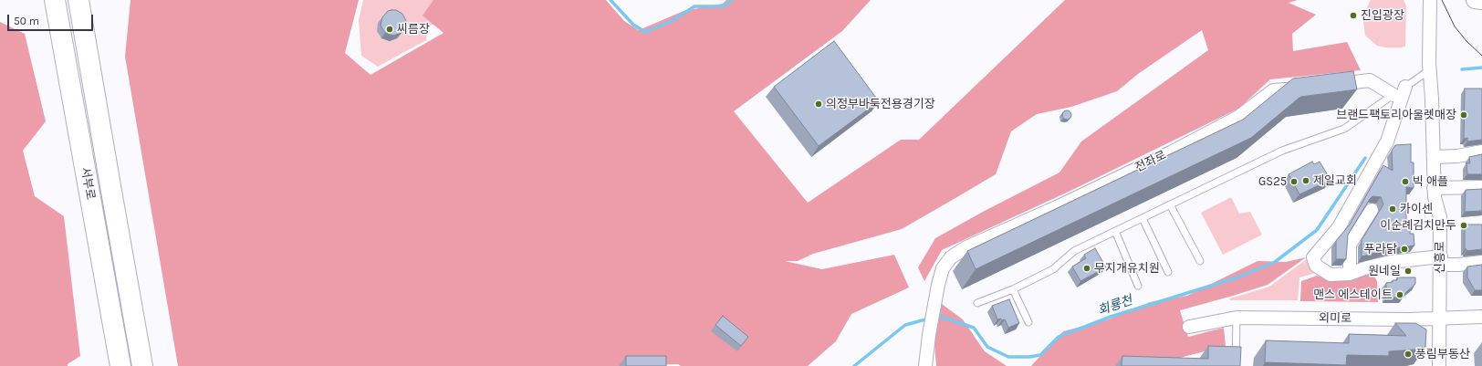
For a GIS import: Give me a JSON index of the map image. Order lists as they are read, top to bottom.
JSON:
{
  "streets": {
    "highway": ["서부로"],
    "street": ["전좌로", "신흥로", "외미로"]
  },
  "crossings": [
    ["신흥로", "외미로"]
  ],
  "water": ["회룡천"],
  "places": [
    "진입광장",
    "씨름장",
    "의정부바둑전용경기장",
    "브랜드팩토리아울렛매장",
    "제일교회",
    "GS25",
    "빅 애플",
    "카이센",
    "이순례김치만두",
    "푸라닭",
    "무지개유치원",
    "원네일",
    "맨스 에스테이트",
    "풍림부동산"
  ],
  "scale_bar": "50 m"
}
